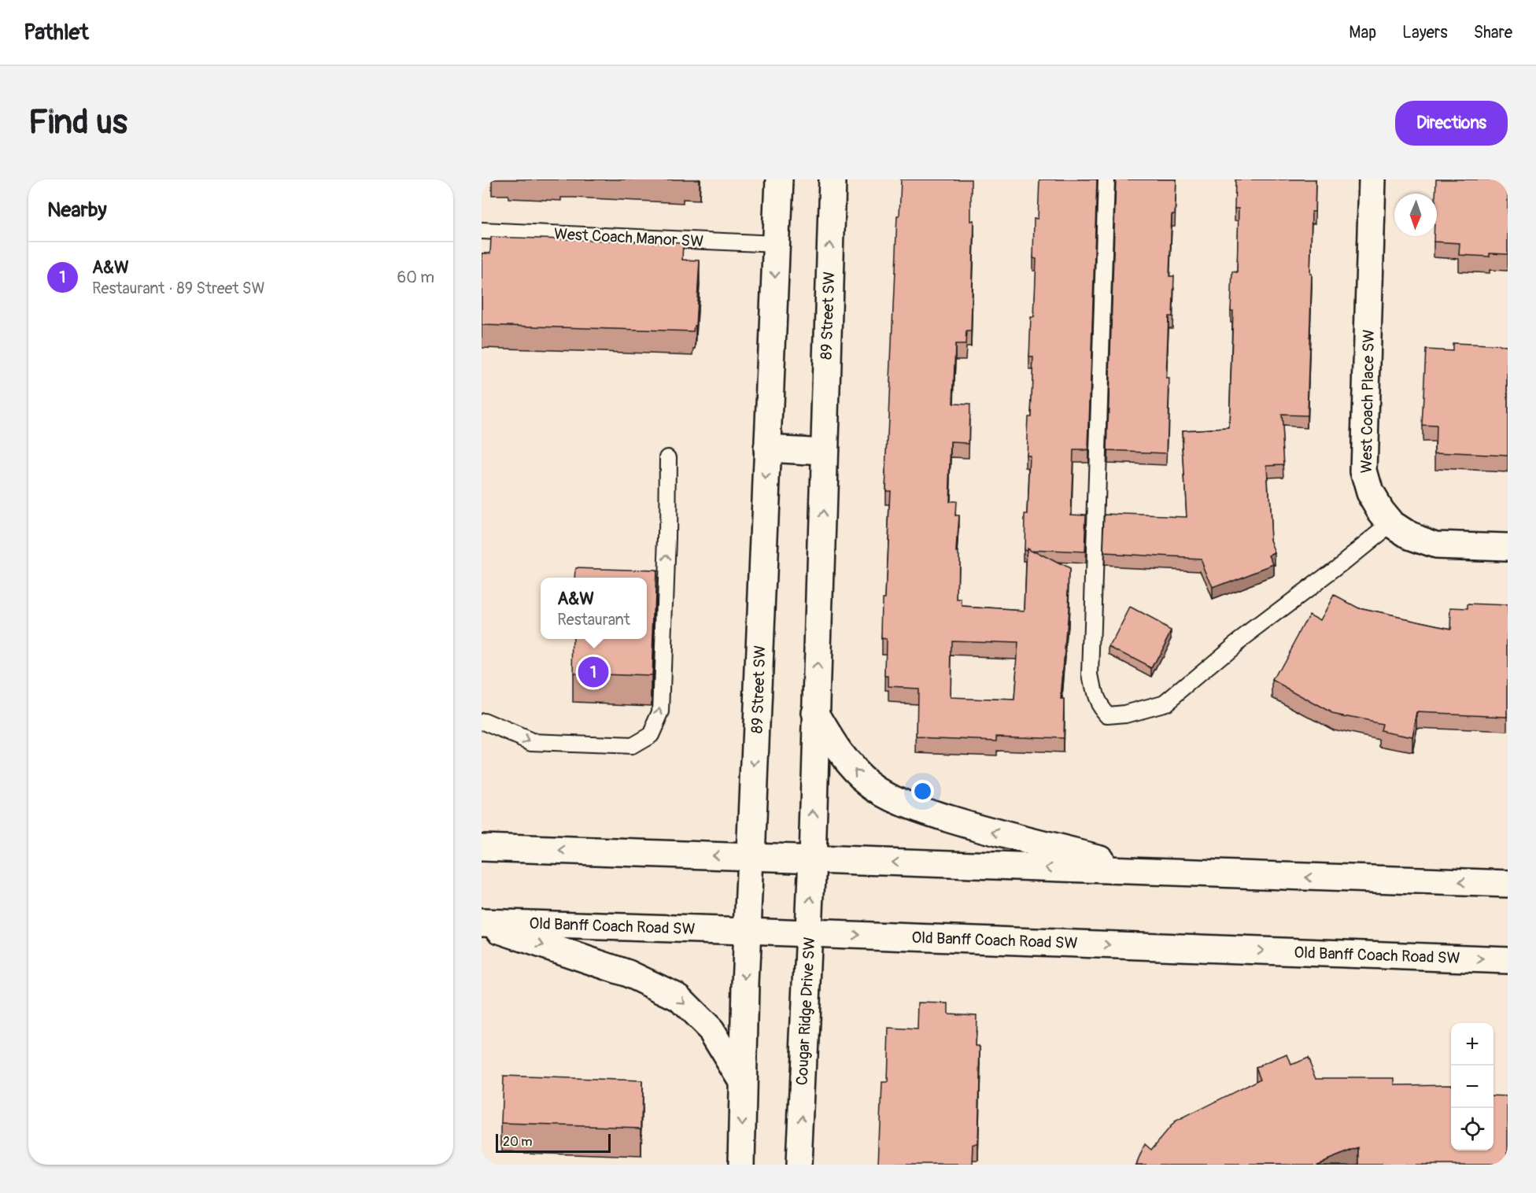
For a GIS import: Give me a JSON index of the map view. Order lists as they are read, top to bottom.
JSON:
{
  "streets": {
    "main road": [
      "89 Street SW",
      "West Coach Place SW",
      "Old Banff Coach Road SW",
      "Cougar Ridge Drive SW"
    ],
    "lane": ["West Coach Manor SW"]
  },
  "crossings": [
    ["West Coach Manor SW", "89 Street SW"],
    ["89 Street SW", "Old Banff Coach Road SW"],
    ["89 Street SW", "Cougar Ridge Drive SW"],
    ["Old Banff Coach Road SW", "Cougar Ridge Drive SW"]
  ],
  "scale_bar": "20 m",
  "north": "bottom",
  "page": {
    "header": "Pathlet",
    "nav": ["Map", "Layers", "Share"],
    "buttons": "Directions",
    "title": "Find us",
    "heading": "Nearby",
    "list": [
      {
        "mark": "1",
        "name": "A&W",
        "note": "Restaurant · 89 Street SW",
        "value": "60 m"
      }
    ],
    "popup": ["A&W", "Restaurant"],
    "pins": "1",
    "map_buttons": ["+", "−"],
    "scale": "20 m"
  }
}
